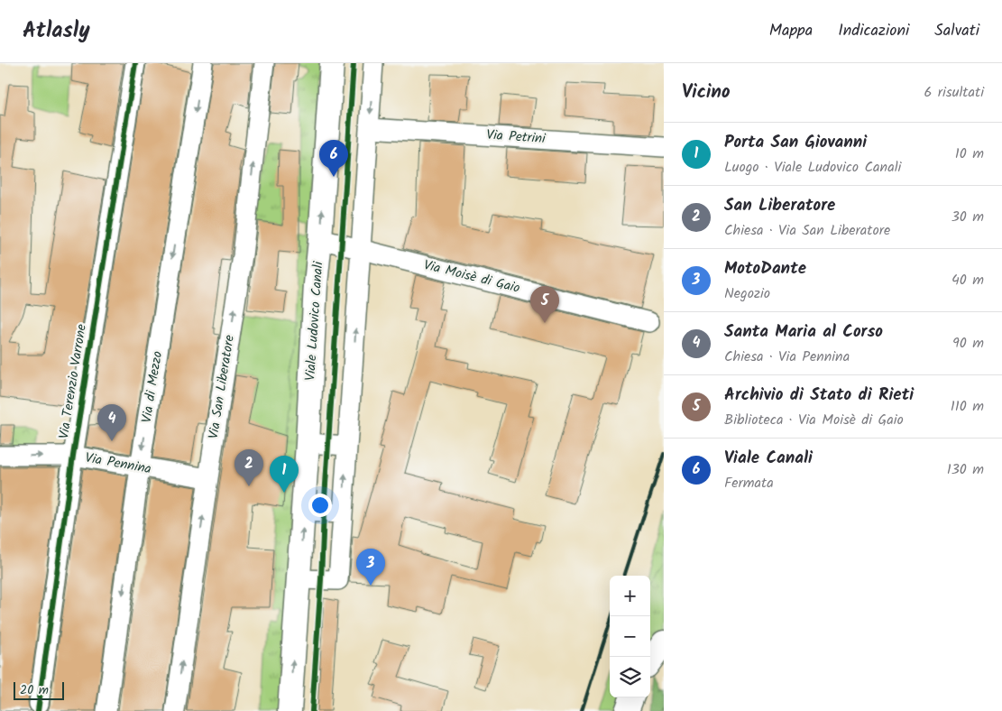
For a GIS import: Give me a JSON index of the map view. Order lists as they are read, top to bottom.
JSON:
{
  "streets": {
    "street": [
      "Via Petrini",
      "Via Moisè di Gaio",
      "Viale Ludovico Canali",
      "Via Terenzio Varrone",
      "Via di Mezzo",
      "Via San Liberatore",
      "Via Pennina"
    ]
  },
  "crossings": [
    ["Via Moisè di Gaio", "Viale Ludovico Canali"],
    ["Via Terenzio Varrone", "Via Pennina"],
    ["Via di Mezzo", "Via Pennina"],
    ["Via San Liberatore", "Via Pennina"]
  ],
  "one_way": ["Via di Mezzo"],
  "scale_bar": "20 m",
  "page": {
    "header": "Atlasly",
    "nav": ["Mappa", "Indicazioni", "Salvati"],
    "heading": ["Vicino", "6 risultati"],
    "list": [
      {
        "mark": "1",
        "name": "Porta San Giovanni",
        "note": "Luogo · Viale Ludovico Canali",
        "value": "10 m"
      },
      {
        "mark": "2",
        "name": "San Liberatore",
        "note": "Chiesa · Via San Liberatore",
        "value": "30 m"
      },
      {
        "mark": "3",
        "name": "MotoDante",
        "note": "Negozio",
        "value": "40 m"
      },
      {
        "mark": "4",
        "name": "Santa Maria al Corso",
        "note": "Chiesa · Via Pennina",
        "value": "90 m"
      },
      {
        "mark": "5",
        "name": "Archivio di Stato di Rieti",
        "note": "Biblioteca · Via Moisè di Gaio",
        "value": "110 m"
      },
      {
        "mark": "6",
        "name": "Viale Canali",
        "note": "Fermata",
        "value": "130 m"
      }
    ],
    "pins": [
      "6",
      "5",
      "4",
      "2",
      "1",
      "3"
    ],
    "map_buttons": ["+", "−"],
    "scale": "20 m"
  }
}
